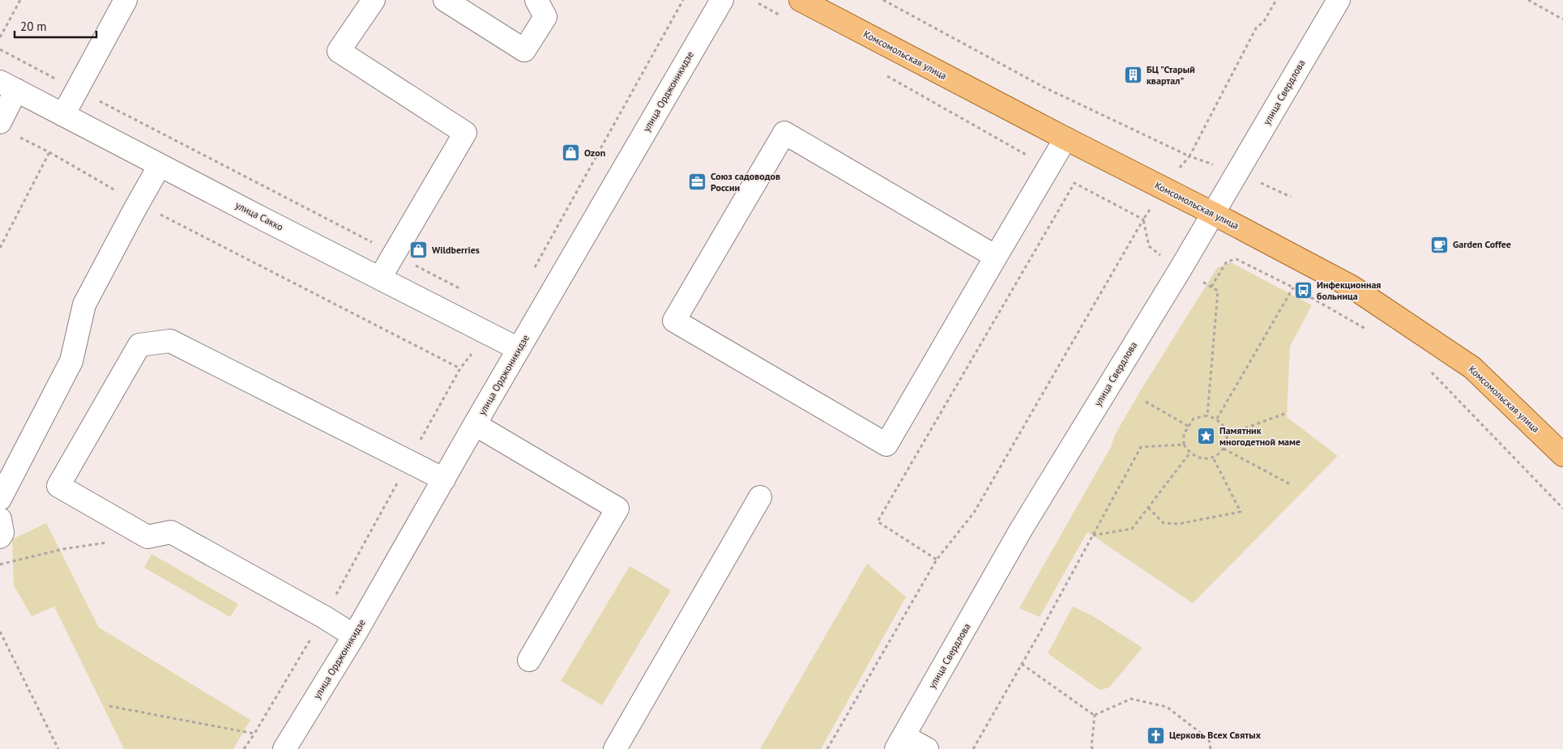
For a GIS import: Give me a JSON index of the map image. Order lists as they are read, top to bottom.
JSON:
{
  "streets": {
    "main road": ["Комсомольская улица"],
    "street": ["улица Орджоникидзе", "улица Свердлова", "улица Сакко"]
  },
  "crossings": [
    ["Комсомольская улица", "улица Свердлова"],
    ["улица Орджоникидзе", "улица Сакко"]
  ],
  "places": {
    "building": ["БЦ \"Старый квартал\""],
    "shop": ["Ozon", "Wildberries"],
    "office": ["Союз садоводов России"],
    "cafe": ["Garden Coffee"],
    "bus stop": ["Инфекционная больница"],
    "place": ["Памятник многодетной маме"],
    "church": ["Церковь Всех Святых"]
  },
  "scale_bar": "20 m"
}
